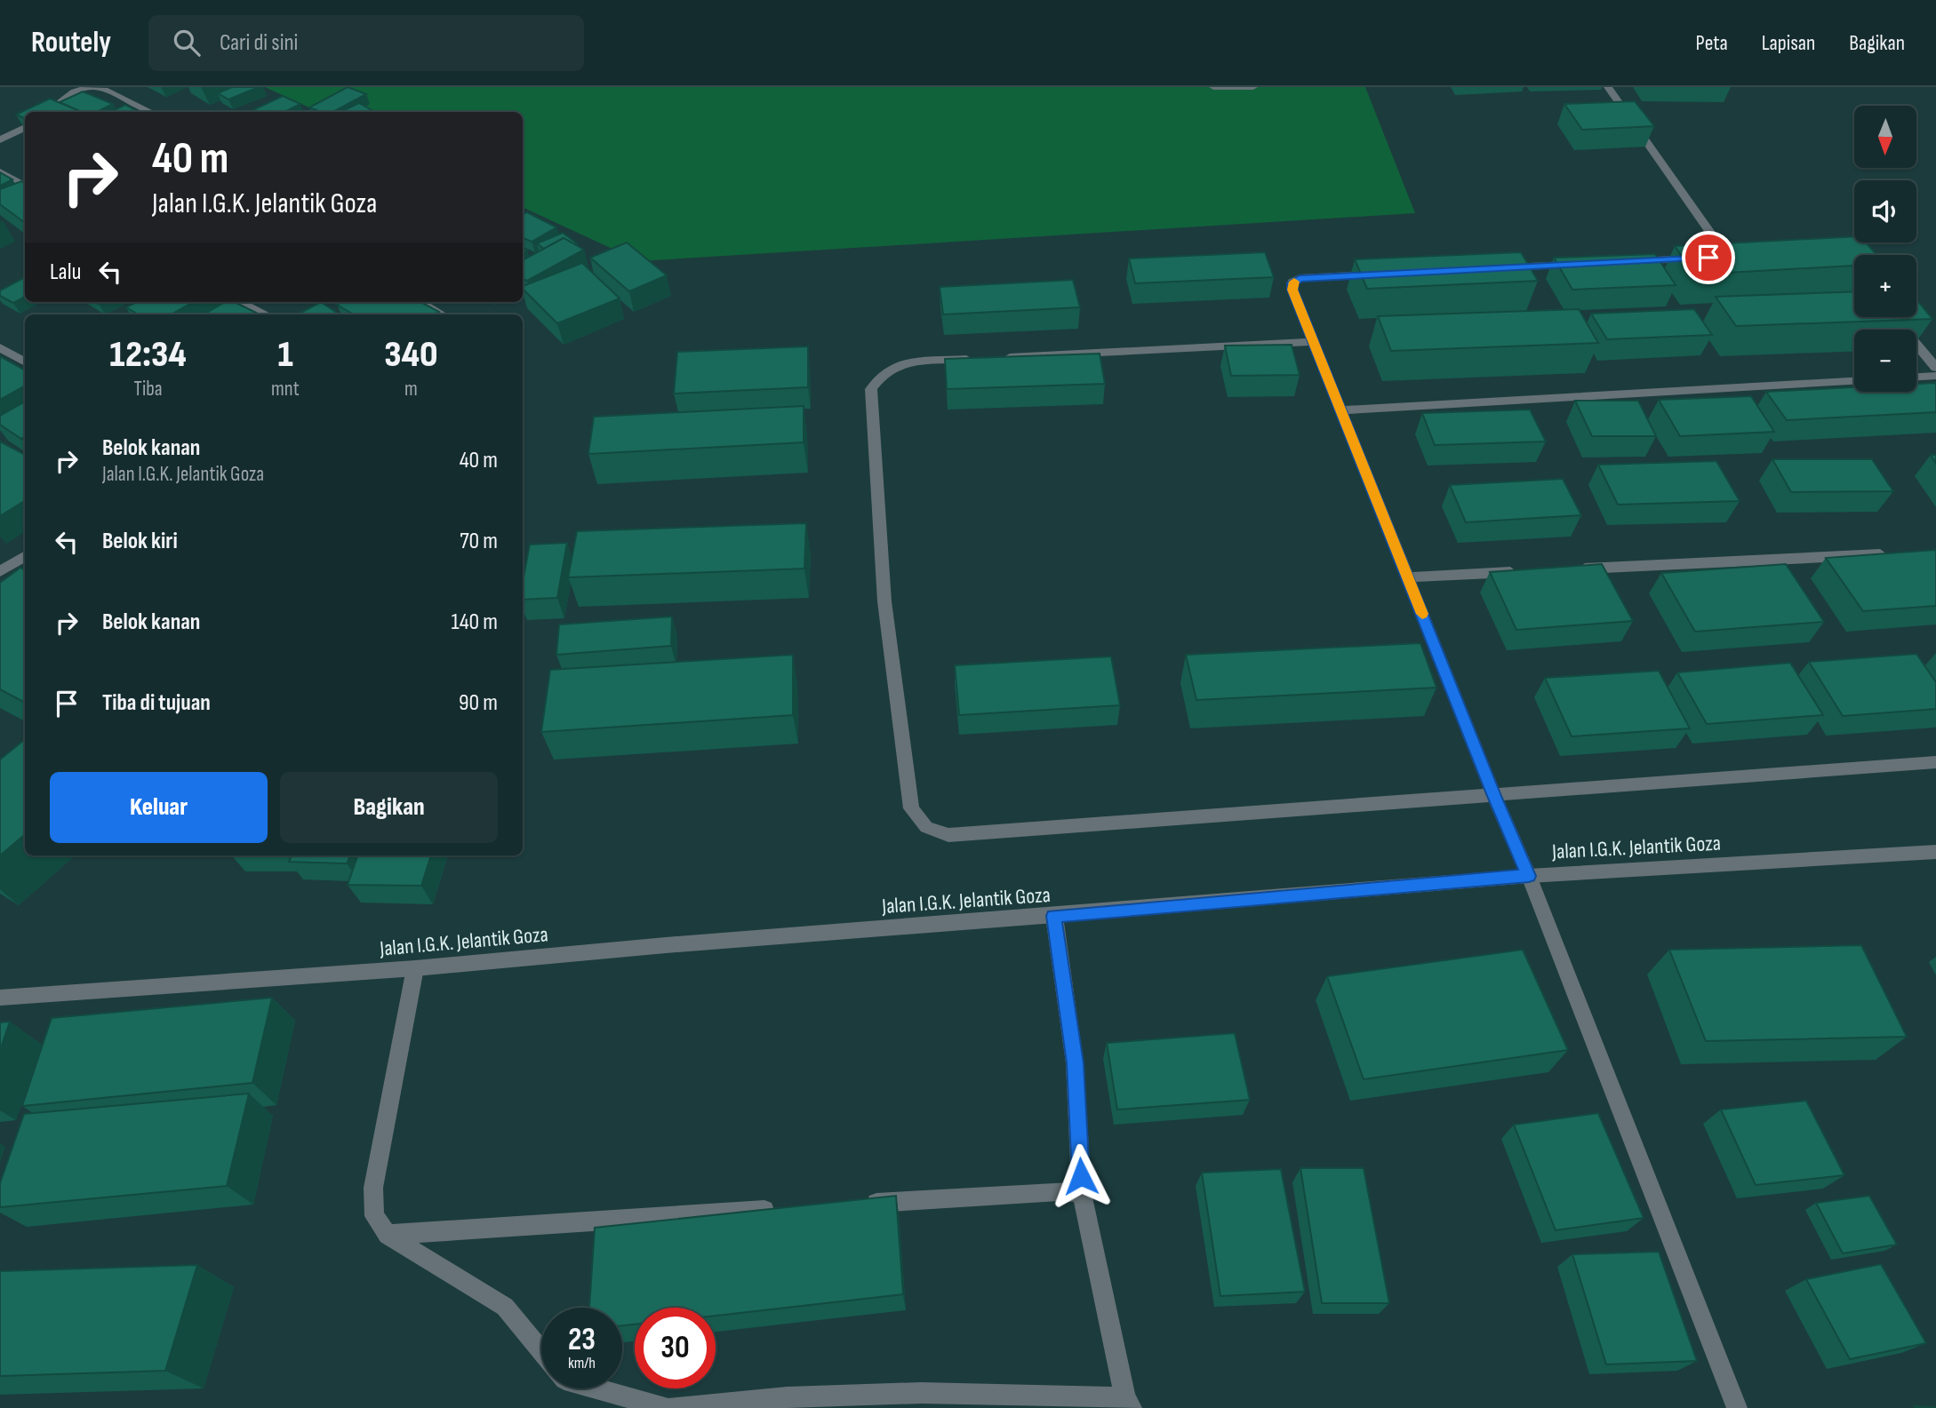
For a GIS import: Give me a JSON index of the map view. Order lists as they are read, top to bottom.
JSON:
{
  "streets": {
    "street": ["Jalan I.G.K. Jelantik Goza"]
  },
  "north": "bottom",
  "page": {
    "header": "Routely",
    "search": "Cari di sini",
    "nav": ["Peta", "Lapisan", "Bagikan"],
    "map_buttons": ["+", "−"],
    "turn": ["40 m", "Jalan I.G.K. Jelantik Goza"],
    "then": "Lalu",
    "eta": [
      "12:34",
      "Tiba",
      "1",
      "mnt",
      "340",
      "m"
    ],
    "list": [
      {
        "name": "Belok kanan",
        "note": "Jalan I.G.K. Jelantik Goza",
        "value": "40 m"
      },
      {
        "name": "Belok kiri",
        "value": "70 m"
      },
      {
        "name": "Belok kanan",
        "value": "140 m"
      },
      {
        "name": "Tiba di tujuan",
        "value": "90 m"
      }
    ],
    "buttons": ["Keluar", "Bagikan"],
    "speed": "23 km/h",
    "limit": "30"
  }
}
